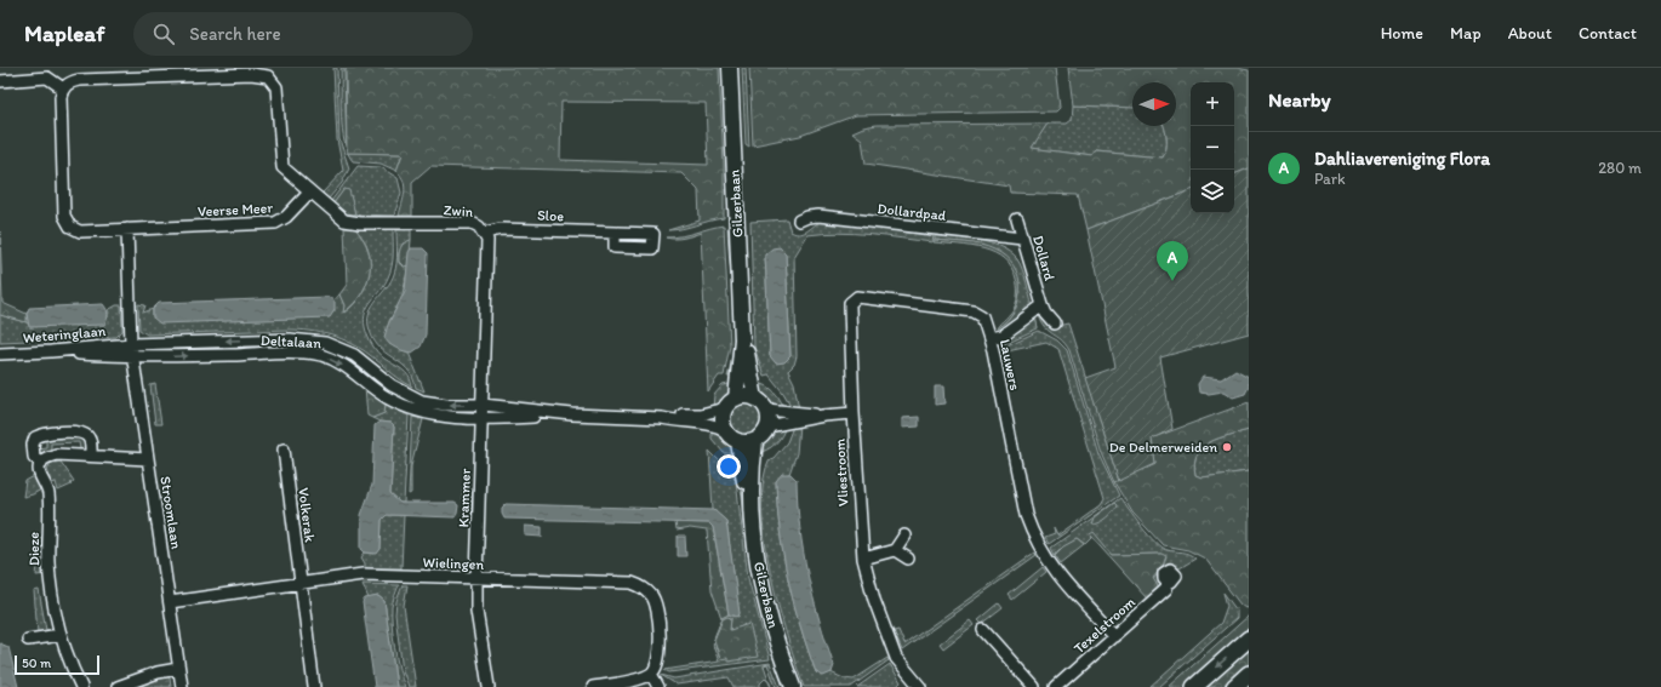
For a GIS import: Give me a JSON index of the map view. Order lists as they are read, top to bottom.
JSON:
{
  "streets": {
    "street": [
      "Gilzerbaan",
      "Veerse Meer",
      "Zwin",
      "Dollardpad",
      "Sloe",
      "Dollard",
      "Weteringlaan",
      "Deltalaan",
      "Lauwers",
      "Vliestroom",
      "Krammer",
      "Stroomlaan",
      "Volkerak",
      "Dieze",
      "Wielingen",
      "Texelstroom"
    ]
  },
  "crossings": [
    ["Gilzerbaan", "Deltalaan"],
    ["Veerse Meer", "Zwin"],
    ["Zwin", "Sloe"],
    ["Zwin", "Deltalaan"],
    ["Zwin", "Krammer"],
    ["Dollardpad", "Dollard"],
    ["Weteringlaan", "Deltalaan"],
    ["Weteringlaan", "Stroomlaan"],
    ["Deltalaan", "Krammer"],
    ["Deltalaan", "Stroomlaan"],
    ["Lauwers", "Vliestroom"],
    ["Lauwers", "Texelstroom"],
    ["Krammer", "Wielingen"],
    ["Stroomlaan", "Wielingen"],
    ["Volkerak", "Wielingen"]
  ],
  "places": ["De Delmerweiden"],
  "scale_bar": "50 m",
  "north": "right",
  "page": {
    "header": "Mapleaf",
    "search": "Search here",
    "nav": [
      "Home",
      "Map",
      "About",
      "Contact"
    ],
    "heading": "Nearby",
    "map_buttons": ["+", "−"],
    "list": [
      {
        "mark": "A",
        "name": "Dahliavereniging Flora",
        "note": "Park",
        "value": "280 m"
      }
    ],
    "pins": "A",
    "scale": "50 m"
  }
}
